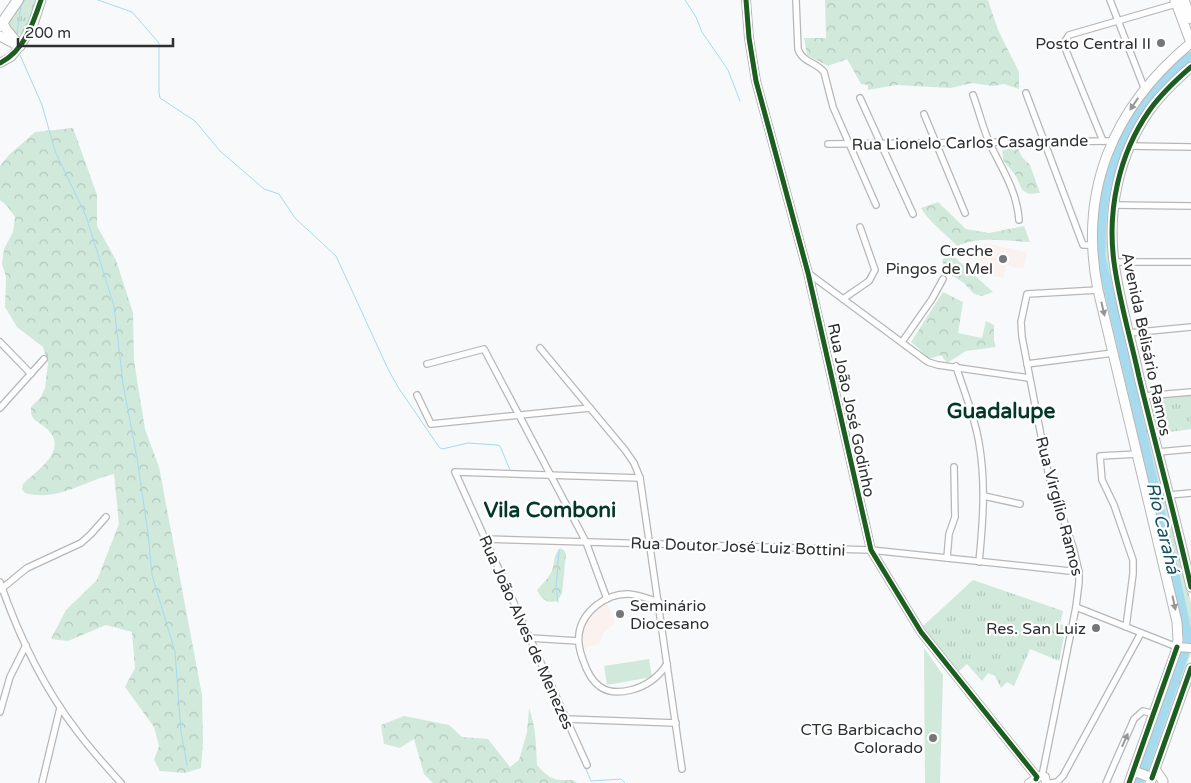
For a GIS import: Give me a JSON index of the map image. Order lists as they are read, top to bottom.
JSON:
{
  "streets": {
    "main road": ["Avenida Belisário Ramos"],
    "street": [
      "Rua Lionelo Carlos Casagrande",
      "Rua João José Godinho",
      "Rua Virgílio Ramos",
      "Rua Doutor José Luiz Bottini",
      "Rua João Alves de Menezes"
    ]
  },
  "crossings": [
    ["Rua Lionelo Carlos Casagrande", "Avenida Belisário Ramos"],
    ["Avenida Belisário Ramos", "Rua Virgílio Ramos"],
    ["Rua João José Godinho", "Rua Virgílio Ramos"],
    ["Rua João José Godinho", "Rua Doutor José Luiz Bottini"],
    ["Rua Virgílio Ramos", "Rua Doutor José Luiz Bottini"],
    ["Rua Doutor José Luiz Bottini", "Rua João Alves de Menezes"]
  ],
  "districts": ["Guadalupe", "Vila Comboni"],
  "water": ["Rio Carahá"],
  "places": [
    "Posto Central II",
    "Creche Pingos de Mel",
    "Seminário Diocesano",
    "Res. San Luiz",
    "CTG Barbicacho Colorado"
  ],
  "scale_bar": "200 m"
}
